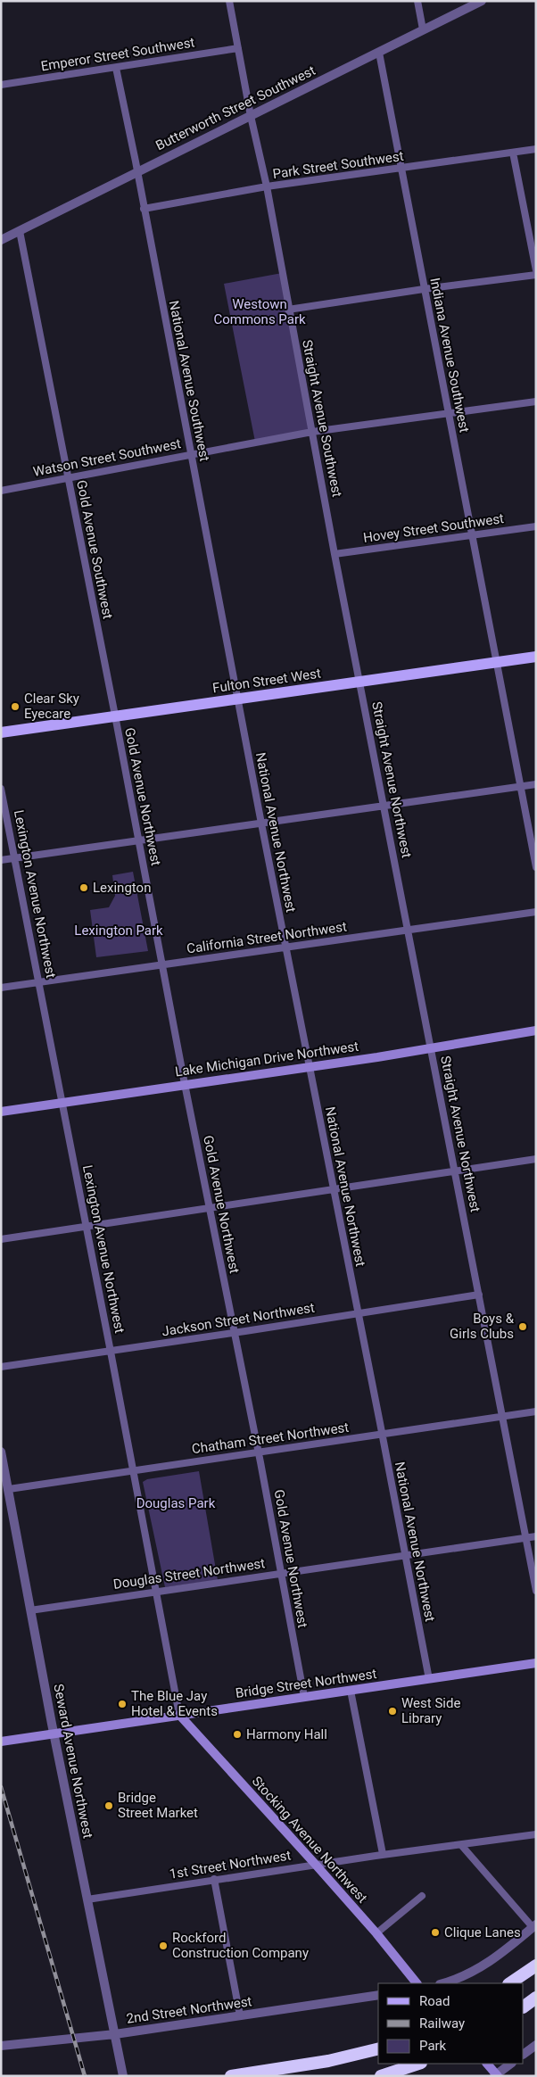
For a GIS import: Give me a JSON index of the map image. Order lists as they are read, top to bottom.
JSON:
{
  "streets": {
    "main road": [
      "Fulton Street West",
      "Lake Michigan Drive Northwest",
      "Bridge Street Northwest",
      "Stocking Avenue Northwest"
    ],
    "street": [
      "Emperor Street Southwest",
      "Butterworth Street Southwest",
      "Park Street Southwest",
      "Indiana Avenue Southwest",
      "National Avenue Southwest",
      "Straight Avenue Southwest",
      "Watson Street Southwest",
      "Hovey Street Southwest",
      "Gold Avenue Southwest",
      "Straight Avenue Northwest",
      "Gold Avenue Northwest",
      "National Avenue Northwest",
      "Lexington Avenue Northwest",
      "California Street Northwest",
      "Jackson Street Northwest",
      "Chatham Street Northwest",
      "Douglas Street Northwest",
      "Seward Avenue Northwest",
      "1st Street Northwest",
      "2nd Street Northwest"
    ]
  },
  "crossings": [
    ["Emperor Street Southwest", "National Avenue Southwest"],
    ["Emperor Street Southwest", "Straight Avenue Southwest"],
    ["Butterworth Street Southwest", "Indiana Avenue Southwest"],
    ["Butterworth Street Southwest", "National Avenue Southwest"],
    ["Butterworth Street Southwest", "Straight Avenue Southwest"],
    ["Butterworth Street Southwest", "Gold Avenue Southwest"],
    ["Park Street Southwest", "Indiana Avenue Southwest"],
    ["Park Street Southwest", "National Avenue Southwest"],
    ["Park Street Southwest", "Straight Avenue Southwest"],
    ["Indiana Avenue Southwest", "Watson Street Southwest"],
    ["Indiana Avenue Southwest", "Hovey Street Southwest"],
    ["Indiana Avenue Southwest", "Fulton Street West"],
    ["National Avenue Southwest", "Watson Street Southwest"],
    ["National Avenue Southwest", "Fulton Street West"],
    ["National Avenue Southwest", "National Avenue Northwest"],
    ["Straight Avenue Southwest", "Watson Street Southwest"],
    ["Straight Avenue Southwest", "Hovey Street Southwest"],
    ["Straight Avenue Southwest", "Fulton Street West"],
    ["Straight Avenue Southwest", "Straight Avenue Northwest"],
    ["Watson Street Southwest", "Gold Avenue Southwest"],
    ["Gold Avenue Southwest", "Fulton Street West"],
    ["Gold Avenue Southwest", "Gold Avenue Northwest"],
    ["Fulton Street West", "Straight Avenue Northwest"],
    ["Fulton Street West", "Gold Avenue Northwest"],
    ["Fulton Street West", "National Avenue Northwest"],
    ["Straight Avenue Northwest", "California Street Northwest"],
    ["Straight Avenue Northwest", "Lake Michigan Drive Northwest"],
    ["Straight Avenue Northwest", "Jackson Street Northwest"],
    ["Straight Avenue Northwest", "Chatham Street Northwest"],
    ["Straight Avenue Northwest", "Douglas Street Northwest"],
    ["Gold Avenue Northwest", "California Street Northwest"],
    ["Gold Avenue Northwest", "Lake Michigan Drive Northwest"],
    ["Gold Avenue Northwest", "Jackson Street Northwest"],
    ["Gold Avenue Northwest", "Chatham Street Northwest"],
    ["Gold Avenue Northwest", "Douglas Street Northwest"],
    ["Gold Avenue Northwest", "Bridge Street Northwest"],
    ["National Avenue Northwest", "California Street Northwest"],
    ["National Avenue Northwest", "Lake Michigan Drive Northwest"],
    ["National Avenue Northwest", "Jackson Street Northwest"],
    ["National Avenue Northwest", "Chatham Street Northwest"],
    ["National Avenue Northwest", "Douglas Street Northwest"],
    ["National Avenue Northwest", "Bridge Street Northwest"],
    ["Lexington Avenue Northwest", "California Street Northwest"],
    ["Lexington Avenue Northwest", "Lake Michigan Drive Northwest"],
    ["Lexington Avenue Northwest", "Jackson Street Northwest"],
    ["Lexington Avenue Northwest", "Chatham Street Northwest"],
    ["Lexington Avenue Northwest", "Douglas Street Northwest"],
    ["Lexington Avenue Northwest", "Bridge Street Northwest"],
    ["Lexington Avenue Northwest", "Stocking Avenue Northwest"],
    ["Chatham Street Northwest", "Seward Avenue Northwest"],
    ["Douglas Street Northwest", "Seward Avenue Northwest"],
    ["Bridge Street Northwest", "Seward Avenue Northwest"],
    ["Bridge Street Northwest", "Stocking Avenue Northwest"],
    ["Seward Avenue Northwest", "1st Street Northwest"],
    ["Seward Avenue Northwest", "2nd Street Northwest"],
    ["Stocking Avenue Northwest", "1st Street Northwest"]
  ],
  "parks": ["Westown Commons Park", "Lexington Park", "Douglas Park"],
  "places": [
    "Clear Sky Eyecare",
    "Lexington",
    "Boys & Girls Clubs",
    "The Blue Jay Hotel & Events",
    "West Side Library",
    "Harmony Hall",
    "Bridge Street Market",
    "Clique Lanes",
    "Rockford Construction Company"
  ],
  "legend": ["Road", "Railway", "Park"]
}
